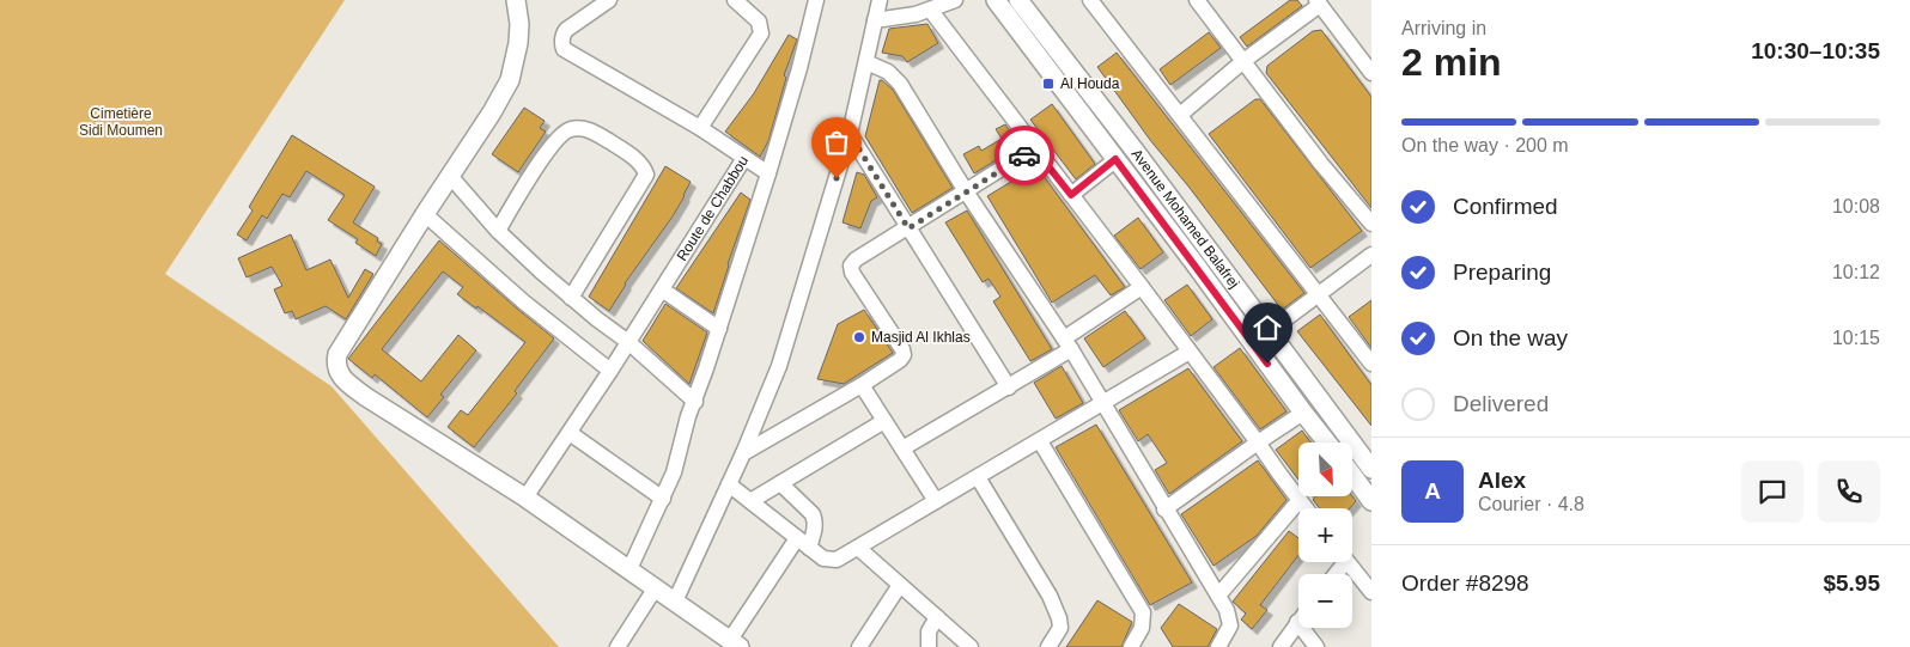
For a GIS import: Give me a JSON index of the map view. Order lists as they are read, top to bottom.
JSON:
{
  "streets": {
    "street": ["Route de Chabbou", "Avenue Mohamed Balafrej"]
  },
  "parks": ["Cimetière Sidi Moumen"],
  "places": {
    "transit": ["Al Houda"],
    "other": ["Masjid Al Ikhlas"]
  },
  "north": "bottom right",
  "page": {
    "heading": ["2 min", "Arriving in", "10:30–10:35"],
    "panel": [
      "Alex",
      "Courier · 4.8",
      "Order #8298",
      "$5.95"
    ],
    "bar": "On the way · 200 m",
    "list": [
      ["Confirmed", "10:08"],
      ["Preparing", "10:12"],
      ["On the way", "10:15"],
      "Delivered"
    ],
    "map_buttons": ["+", "−"],
    "round": "A"
  }
}
